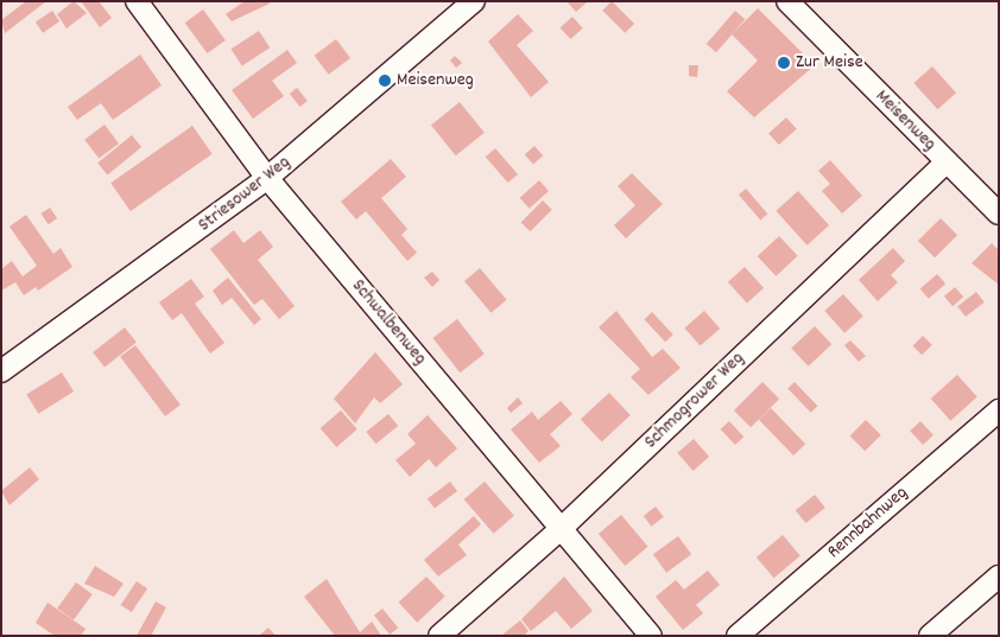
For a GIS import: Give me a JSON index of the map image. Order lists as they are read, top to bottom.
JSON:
{
  "streets": {
    "street": [
      "Meisenweg",
      "Striesower Weg",
      "Schwalbenweg",
      "Schmogrower Weg",
      "Rennbahnweg"
    ]
  },
  "crossings": [
    ["Meisenweg", "Schmogrower Weg"],
    ["Striesower Weg", "Schwalbenweg"],
    ["Schwalbenweg", "Schmogrower Weg"]
  ],
  "places": ["Zur Meise", "Meisenweg"]
}
